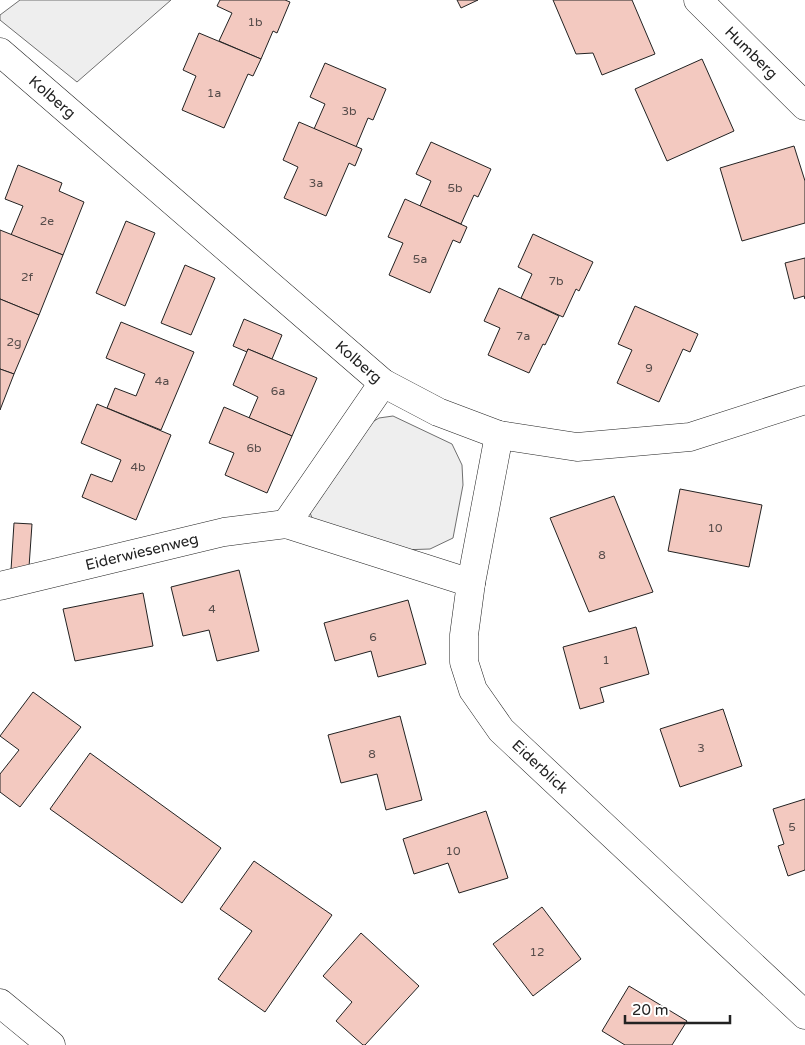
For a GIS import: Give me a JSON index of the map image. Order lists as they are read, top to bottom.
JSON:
{
  "streets": {
    "street": [
      "Humberg",
      "Kolberg",
      "Eiderwiesenweg",
      "Eiderblick"
    ]
  },
  "crossings": [
    ["Kolberg", "Eiderblick"]
  ],
  "house_numbers": [
    "1b",
    "1a",
    "3b",
    "3a",
    "5b",
    "2e",
    "5a",
    "2f",
    "7b",
    "7a",
    "2g",
    "9",
    "4a",
    "6a",
    "6b",
    "4b",
    "10",
    "8",
    "4",
    "6",
    "1",
    "3",
    "8",
    "5",
    "10",
    "12"
  ],
  "scale_bar": "20 m"
}
